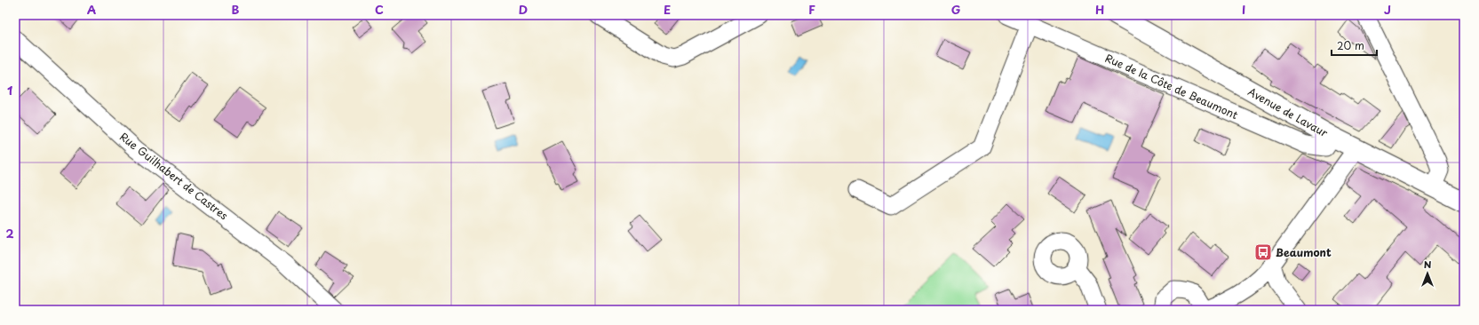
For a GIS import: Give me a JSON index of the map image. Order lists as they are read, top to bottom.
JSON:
{
  "streets": {
    "main road": ["Avenue de Lavaur"],
    "street": ["Rue de la Côte de Beaumont", "Rue Guilhabert de Castres"]
  },
  "crossings": [
    ["Rue de la Côte de Beaumont", "Avenue de Lavaur"]
  ],
  "places": {
    "bus stop": ["Beaumont"]
  },
  "scale_bar": "20 m",
  "north": "top",
  "grid": {
    "columns": [
      "A",
      "B",
      "C",
      "D",
      "E",
      "F",
      "G",
      "H",
      "I",
      "J"
    ],
    "rows": ["1", "2"]
  }
}
